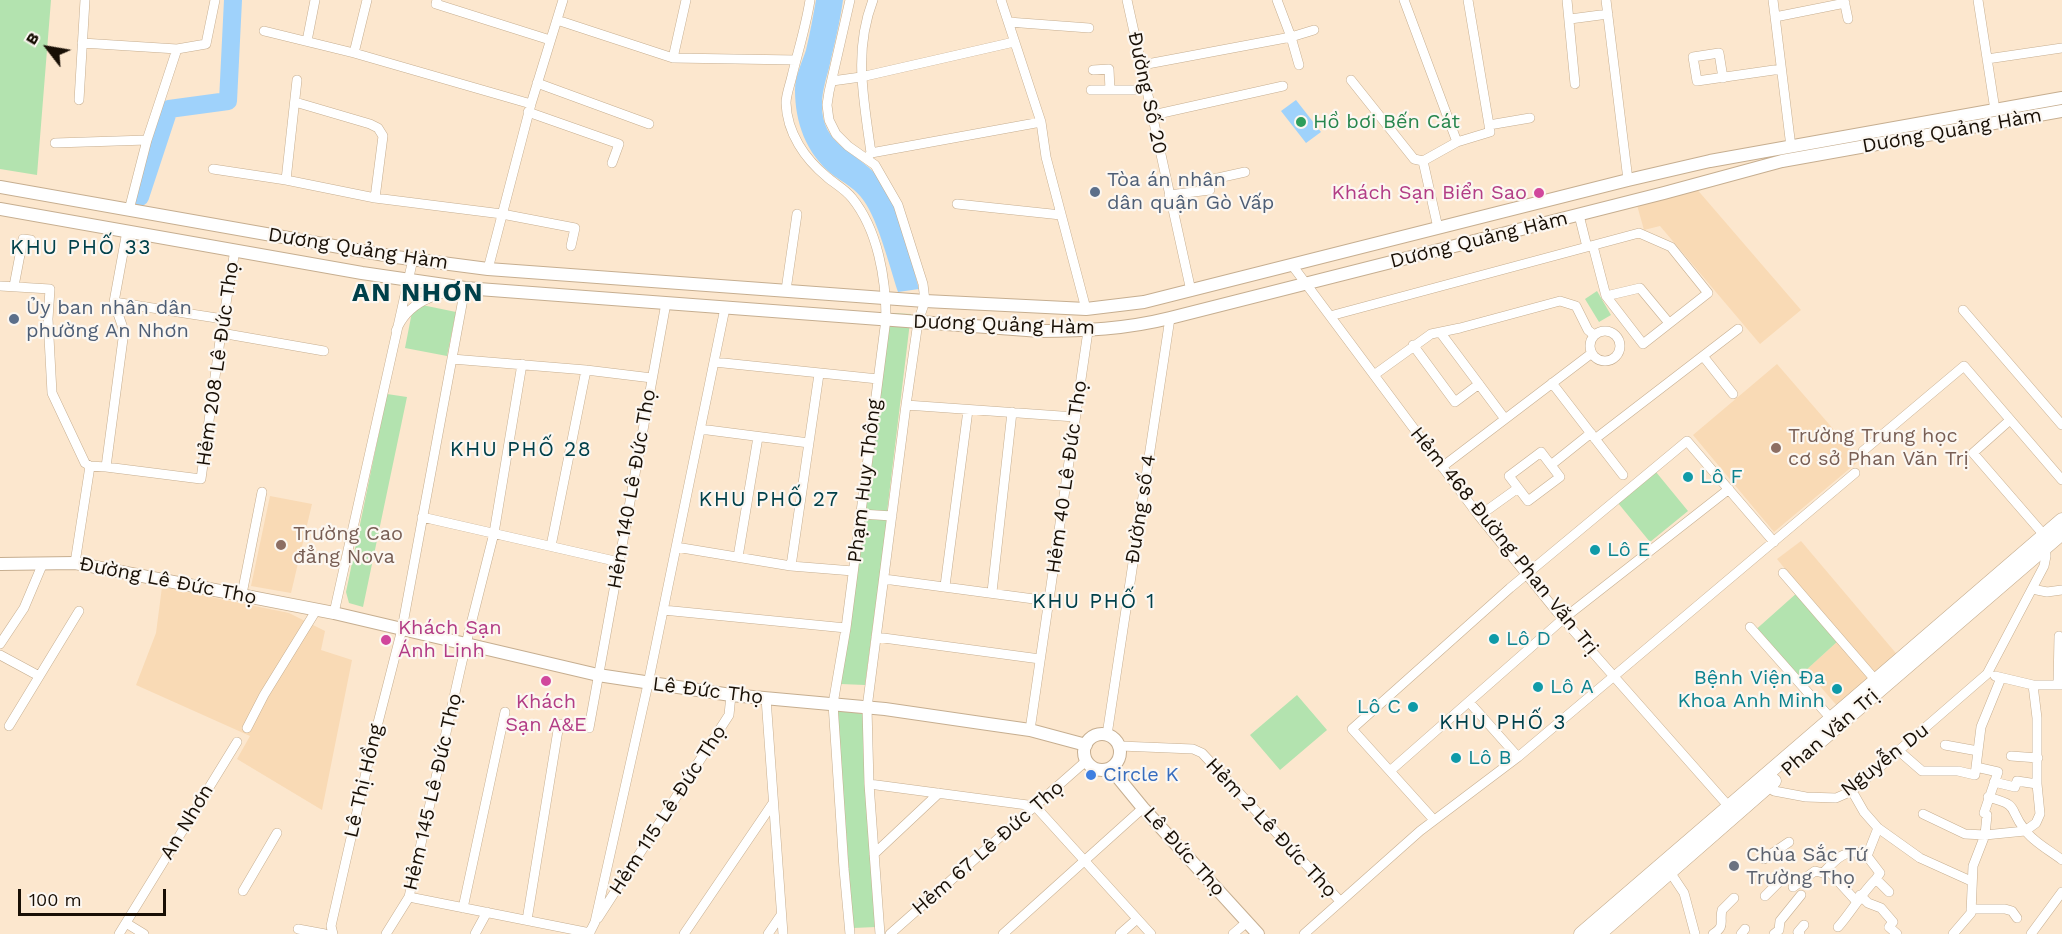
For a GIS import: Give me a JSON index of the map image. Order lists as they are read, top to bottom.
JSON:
{
  "streets": {
    "main road": ["Phan Văn Trị"],
    "street": [
      "Đường Số 20",
      "Dương Quảng Hàm",
      "Hẻm 208 Lê Đức Thọ",
      "Hẻm 40 Lê Đức Thọ",
      "Phạm Huy Thông",
      "Hẻm 140 Lê Đức Thọ",
      "Đường số 4",
      "Hẻm 468 Đường Phan Văn Trị",
      "Đường Lê Đức Thọ",
      "Lê Đức Thọ",
      "Nguyễn Du",
      "Lê Thị Hồng",
      "Hẻm 145 Lê Đức Thọ",
      "Hẻm 115 Lê Đức Thọ",
      "An Nhơn",
      "Hẻm 2 Lê Đức Thọ",
      "Hẻm 67 Lê Đức Thọ"
    ]
  },
  "crossings": [
    ["Đường Số 20", "Dương Quảng Hàm"],
    ["Dương Quảng Hàm", "Hẻm 208 Lê Đức Thọ"],
    ["Dương Quảng Hàm", "Hẻm 40 Lê Đức Thọ"],
    ["Dương Quảng Hàm", "Phạm Huy Thông"],
    ["Dương Quảng Hàm", "Hẻm 140 Lê Đức Thọ"],
    ["Dương Quảng Hàm", "Đường số 4"],
    ["Dương Quảng Hàm", "Hẻm 468 Đường Phan Văn Trị"],
    ["Dương Quảng Hàm", "Lê Thị Hồng"],
    ["Hẻm 40 Lê Đức Thọ", "Lê Đức Thọ"],
    ["Phạm Huy Thông", "Lê Đức Thọ"],
    ["Hẻm 140 Lê Đức Thọ", "Lê Đức Thọ"],
    ["Đường số 4", "Lê Đức Thọ"],
    ["Đường số 4", "Hẻm 2 Lê Đức Thọ"],
    ["Đường số 4", "Hẻm 67 Lê Đức Thọ"],
    ["Hẻm 468 Đường Phan Văn Trị", "Phan Văn Trị"],
    ["Đường Lê Đức Thọ", "Lê Đức Thọ"],
    ["Lê Đức Thọ", "Lê Thị Hồng"],
    ["Lê Đức Thọ", "Hẻm 145 Lê Đức Thọ"],
    ["Lê Đức Thọ", "Hẻm 115 Lê Đức Thọ"],
    ["Lê Đức Thọ", "Hẻm 2 Lê Đức Thọ"],
    ["Lê Đức Thọ", "Hẻm 67 Lê Đức Thọ"],
    ["Phan Văn Trị", "Nguyễn Du"],
    ["Hẻm 2 Lê Đức Thọ", "Hẻm 67 Lê Đức Thọ"]
  ],
  "districts": [
    "KHU PHỐ 33",
    "AN NHƠN",
    "KHU PHỐ 28",
    "KHU PHỐ 27",
    "KHU PHỐ 1",
    "KHU PHỐ 3"
  ],
  "places": [
    "Hồ bơi Bến Cát",
    "Tòa án nhân dân quận Gò Vấp",
    "Khách Sạn Biển Sao",
    "Ủy ban nhân dân phường An Nhơn",
    "Trường Trung học cơ sở Phan Văn Trị",
    "Lô F",
    "Trường Cao đẳng Nova",
    "Lô E",
    "Lô D",
    "Khách Sạn Ánh Linh",
    "Khách Sạn A&E",
    "Lô A",
    "Bệnh Viện Đa Khoa Anh Minh",
    "Lô C",
    "Lô B",
    "Circle K",
    "Chùa Sắc Tứ Trường Thọ"
  ],
  "scale_bar": "100 m",
  "north": "top left"
}
